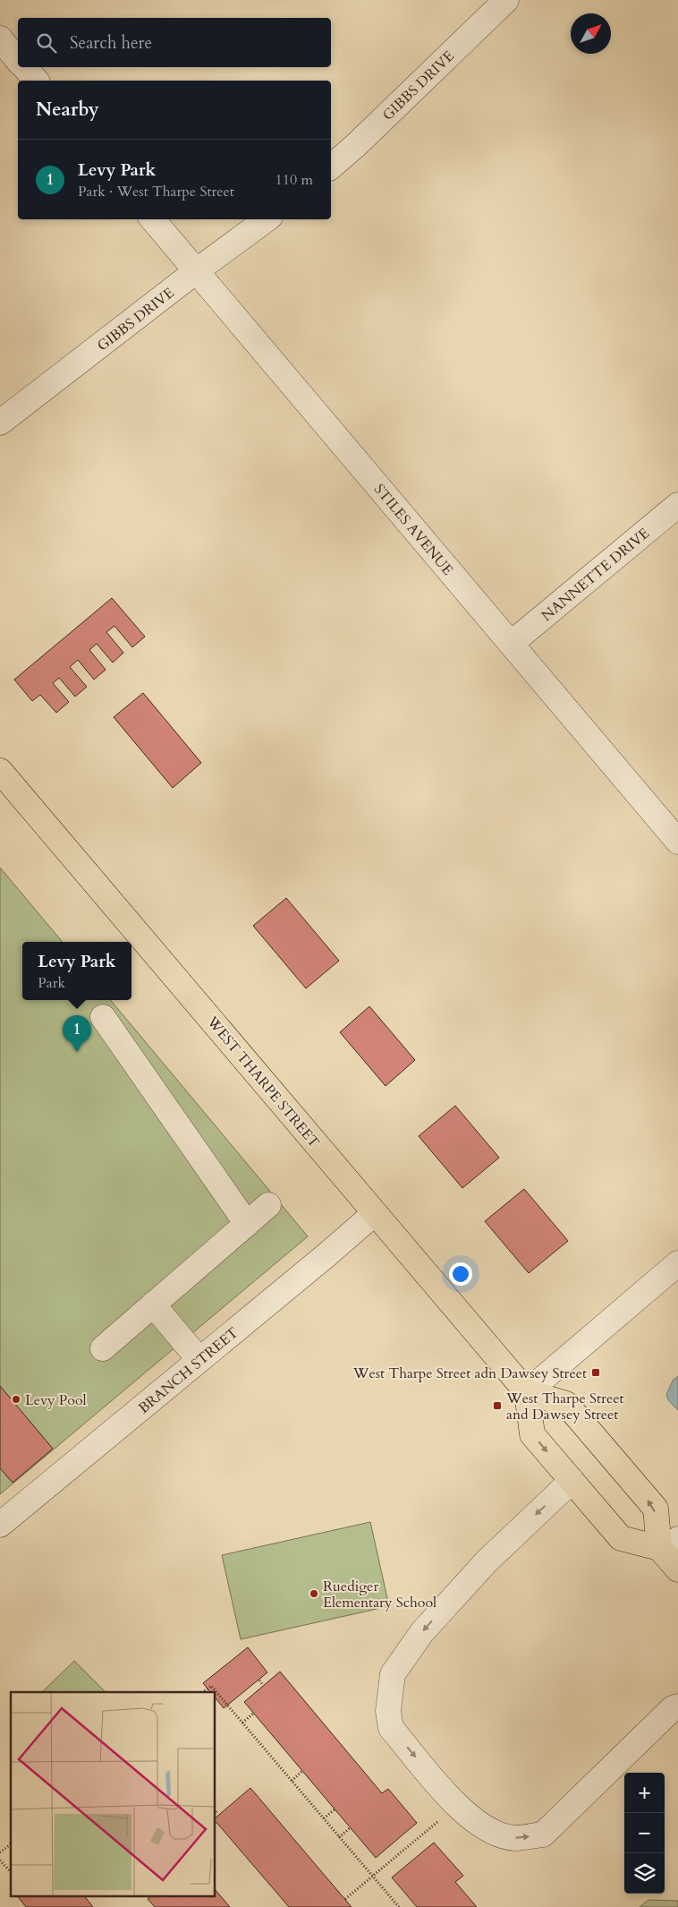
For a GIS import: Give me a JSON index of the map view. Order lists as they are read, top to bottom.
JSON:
{
  "streets": {
    "main road": ["WEST THARPE STREET"],
    "street": [
      "GIBBS DRIVE",
      "STILES AVENUE",
      "NANNETTE DRIVE",
      "BRANCH STREET"
    ]
  },
  "crossings": [
    ["GIBBS DRIVE", "STILES AVENUE"],
    ["STILES AVENUE", "NANNETTE DRIVE"],
    ["WEST THARPE STREET", "BRANCH STREET"]
  ],
  "places": {
    "transit": ["West Tharpe Street adn Dawsey Street", "West Tharpe Street and Dawsey Street"],
    "other": ["Levy Pool", "Ruediger Elementary School"]
  },
  "north": "top right",
  "page": {
    "search": "Search here",
    "heading": "Nearby",
    "list": [
      {
        "mark": "1",
        "name": "Levy Park",
        "note": "Park · West Tharpe Street",
        "value": "110 m"
      }
    ],
    "popup": ["Levy Park", "Park"],
    "pins": "1",
    "map_buttons": ["+", "−"]
  }
}
